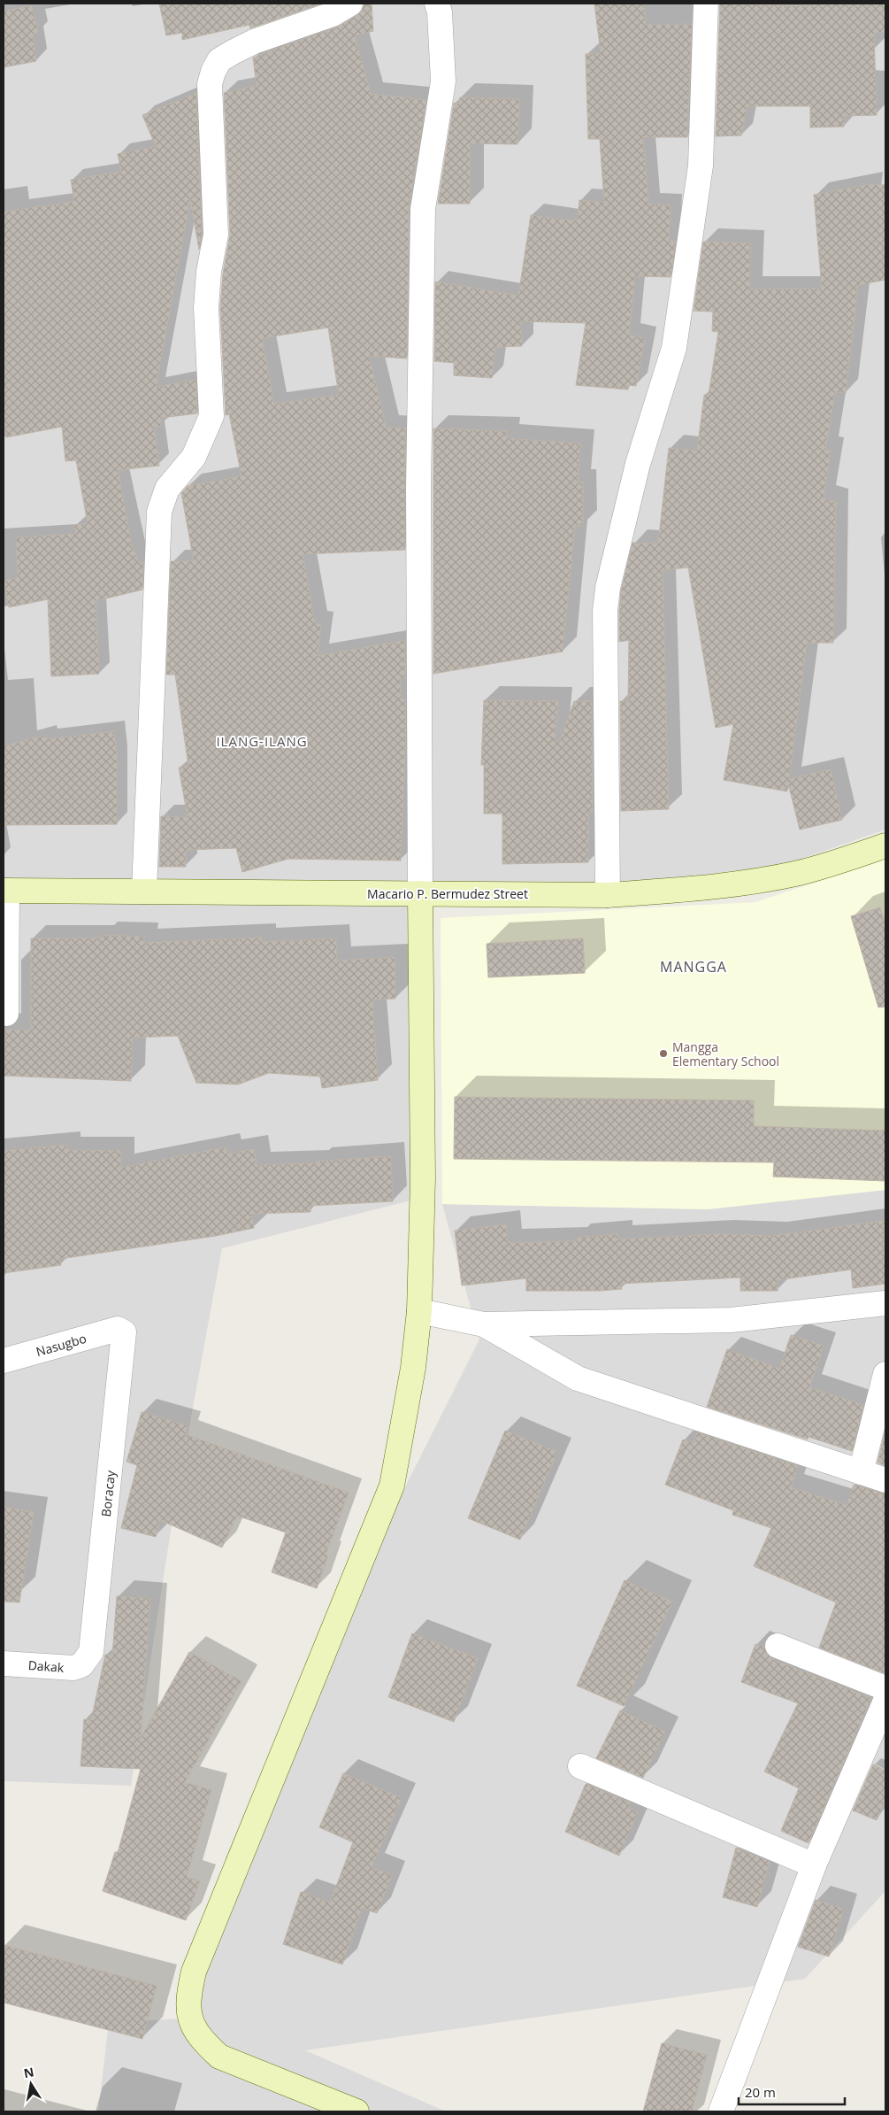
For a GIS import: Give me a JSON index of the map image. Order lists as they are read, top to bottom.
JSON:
{
  "streets": {
    "street": [
      "Macario P. Bermudez Street",
      "Nasugbo",
      "Boracay",
      "Dakak"
    ]
  },
  "crossings": [
    ["Nasugbo", "Boracay"],
    ["Boracay", "Dakak"]
  ],
  "districts": ["ILANG-ILANG", "MANGGA"],
  "places": ["Mangga Elementary School"],
  "scale_bar": "20 m",
  "north": "top"
}
